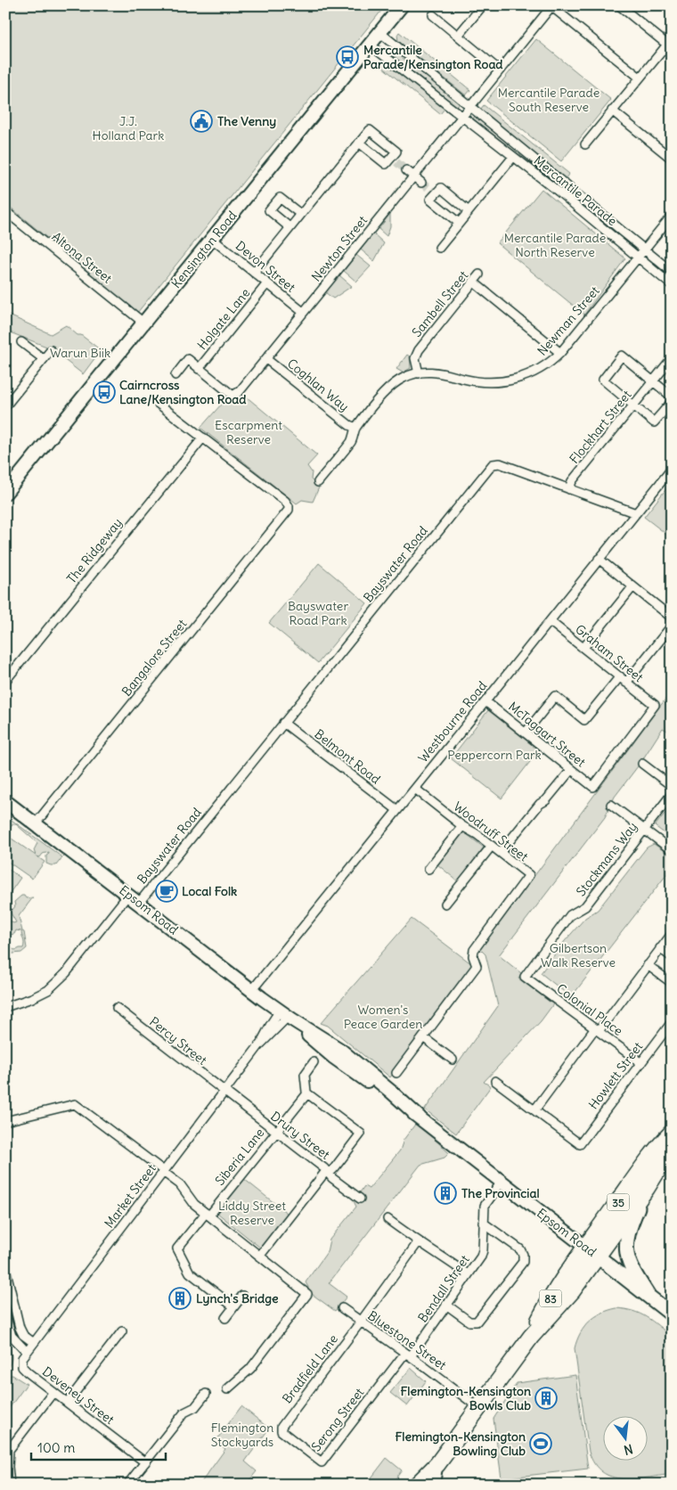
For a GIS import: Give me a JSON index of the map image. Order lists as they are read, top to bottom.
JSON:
{
  "streets": {
    "highway": ["Epsom Road", "35", "83"],
    "street": [
      "Mercantile Parade",
      "Newton Street",
      "Kensington Road",
      "Altona Street",
      "Devon Street",
      "Sambell Street",
      "Holgate Lane",
      "Newman Street",
      "Coghlan Way",
      "Flockhart Street",
      "The Ridgeway",
      "Bayswater Road",
      "Graham Street",
      "Bangalore Street",
      "Westbourne Road",
      "McTaggart Street",
      "Belmont Road",
      "Woodruff Street",
      "Stockmans Way",
      "Colonial Place",
      "Percy Street",
      "Howlett Street",
      "Drury Street",
      "Siberia Lane",
      "Market Street",
      "Bendall Street",
      "Bluestone Street",
      "Bradfield Lane",
      "Deveney Street",
      "Serong Street"
    ]
  },
  "crossings": [
    ["Mercantile Parade", "Newton Street"],
    ["Mercantile Parade", "Kensington Road"],
    ["Mercantile Parade", "Newman Street"],
    ["Newton Street", "Devon Street"],
    ["Newton Street", "Holgate Lane"],
    ["Newton Street", "Coghlan Way"],
    ["Kensington Road", "Altona Street"],
    ["Kensington Road", "Devon Street"],
    ["Devon Street", "Holgate Lane"],
    ["Sambell Street", "Newman Street"],
    ["Newman Street", "Coghlan Way"],
    ["Flockhart Street", "Bayswater Road"],
    ["The Ridgeway", "Bangalore Street"],
    ["Bayswater Road", "Westbourne Road"],
    ["Bayswater Road", "Belmont Road"],
    ["Bayswater Road", "Epsom Road"],
    ["Graham Street", "Westbourne Road"],
    ["Graham Street", "McTaggart Street"],
    ["Bangalore Street", "Epsom Road"],
    ["Westbourne Road", "McTaggart Street"],
    ["Westbourne Road", "Belmont Road"],
    ["Westbourne Road", "Woodruff Street"],
    ["Westbourne Road", "Epsom Road"],
    ["Stockmans Way", "Colonial Place"],
    ["Epsom Road", "Market Street"],
    ["Epsom Road", "35"],
    ["Epsom Road", "Bendall Street"],
    ["Epsom Road", "83"],
    ["Colonial Place", "Howlett Street"],
    ["Percy Street", "Drury Street"],
    ["Percy Street", "Market Street"],
    ["Drury Street", "Siberia Lane"],
    ["Drury Street", "Market Street"],
    ["Market Street", "Deveney Street"],
    ["35", "83"],
    ["Bendall Street", "Bluestone Street"],
    ["Bendall Street", "Serong Street"],
    ["83", "Bluestone Street"],
    ["Bluestone Street", "Bradfield Lane"],
    ["Bluestone Street", "Serong Street"],
    ["Bradfield Lane", "Serong Street"]
  ],
  "parks": [
    "Mercantile Parade South Reserve",
    "J.J. Holland Park",
    "Mercantile Parade North Reserve",
    "Warun Biik",
    "Escarpment Reserve",
    "Bayswater Road Park",
    "Peppercorn Park",
    "Gilbertson Walk Reserve",
    "Women's Peace Garden",
    "Liddy Street Reserve",
    "Flemington Stockyards"
  ],
  "places": {
    "bus stop": ["Mercantile Parade/Kensington Road", "Cairncross Lane/Kensington Road"],
    "public building": ["The Venny"],
    "cafe": ["Local Folk"],
    "building": ["The Provincial", "Lynch's Bridge", "Flemington-Kensington Bowls Club"],
    "sports": ["Flemington-Kensington Bowling Club"]
  },
  "scale_bar": "100 m",
  "north": "bottom"
}
